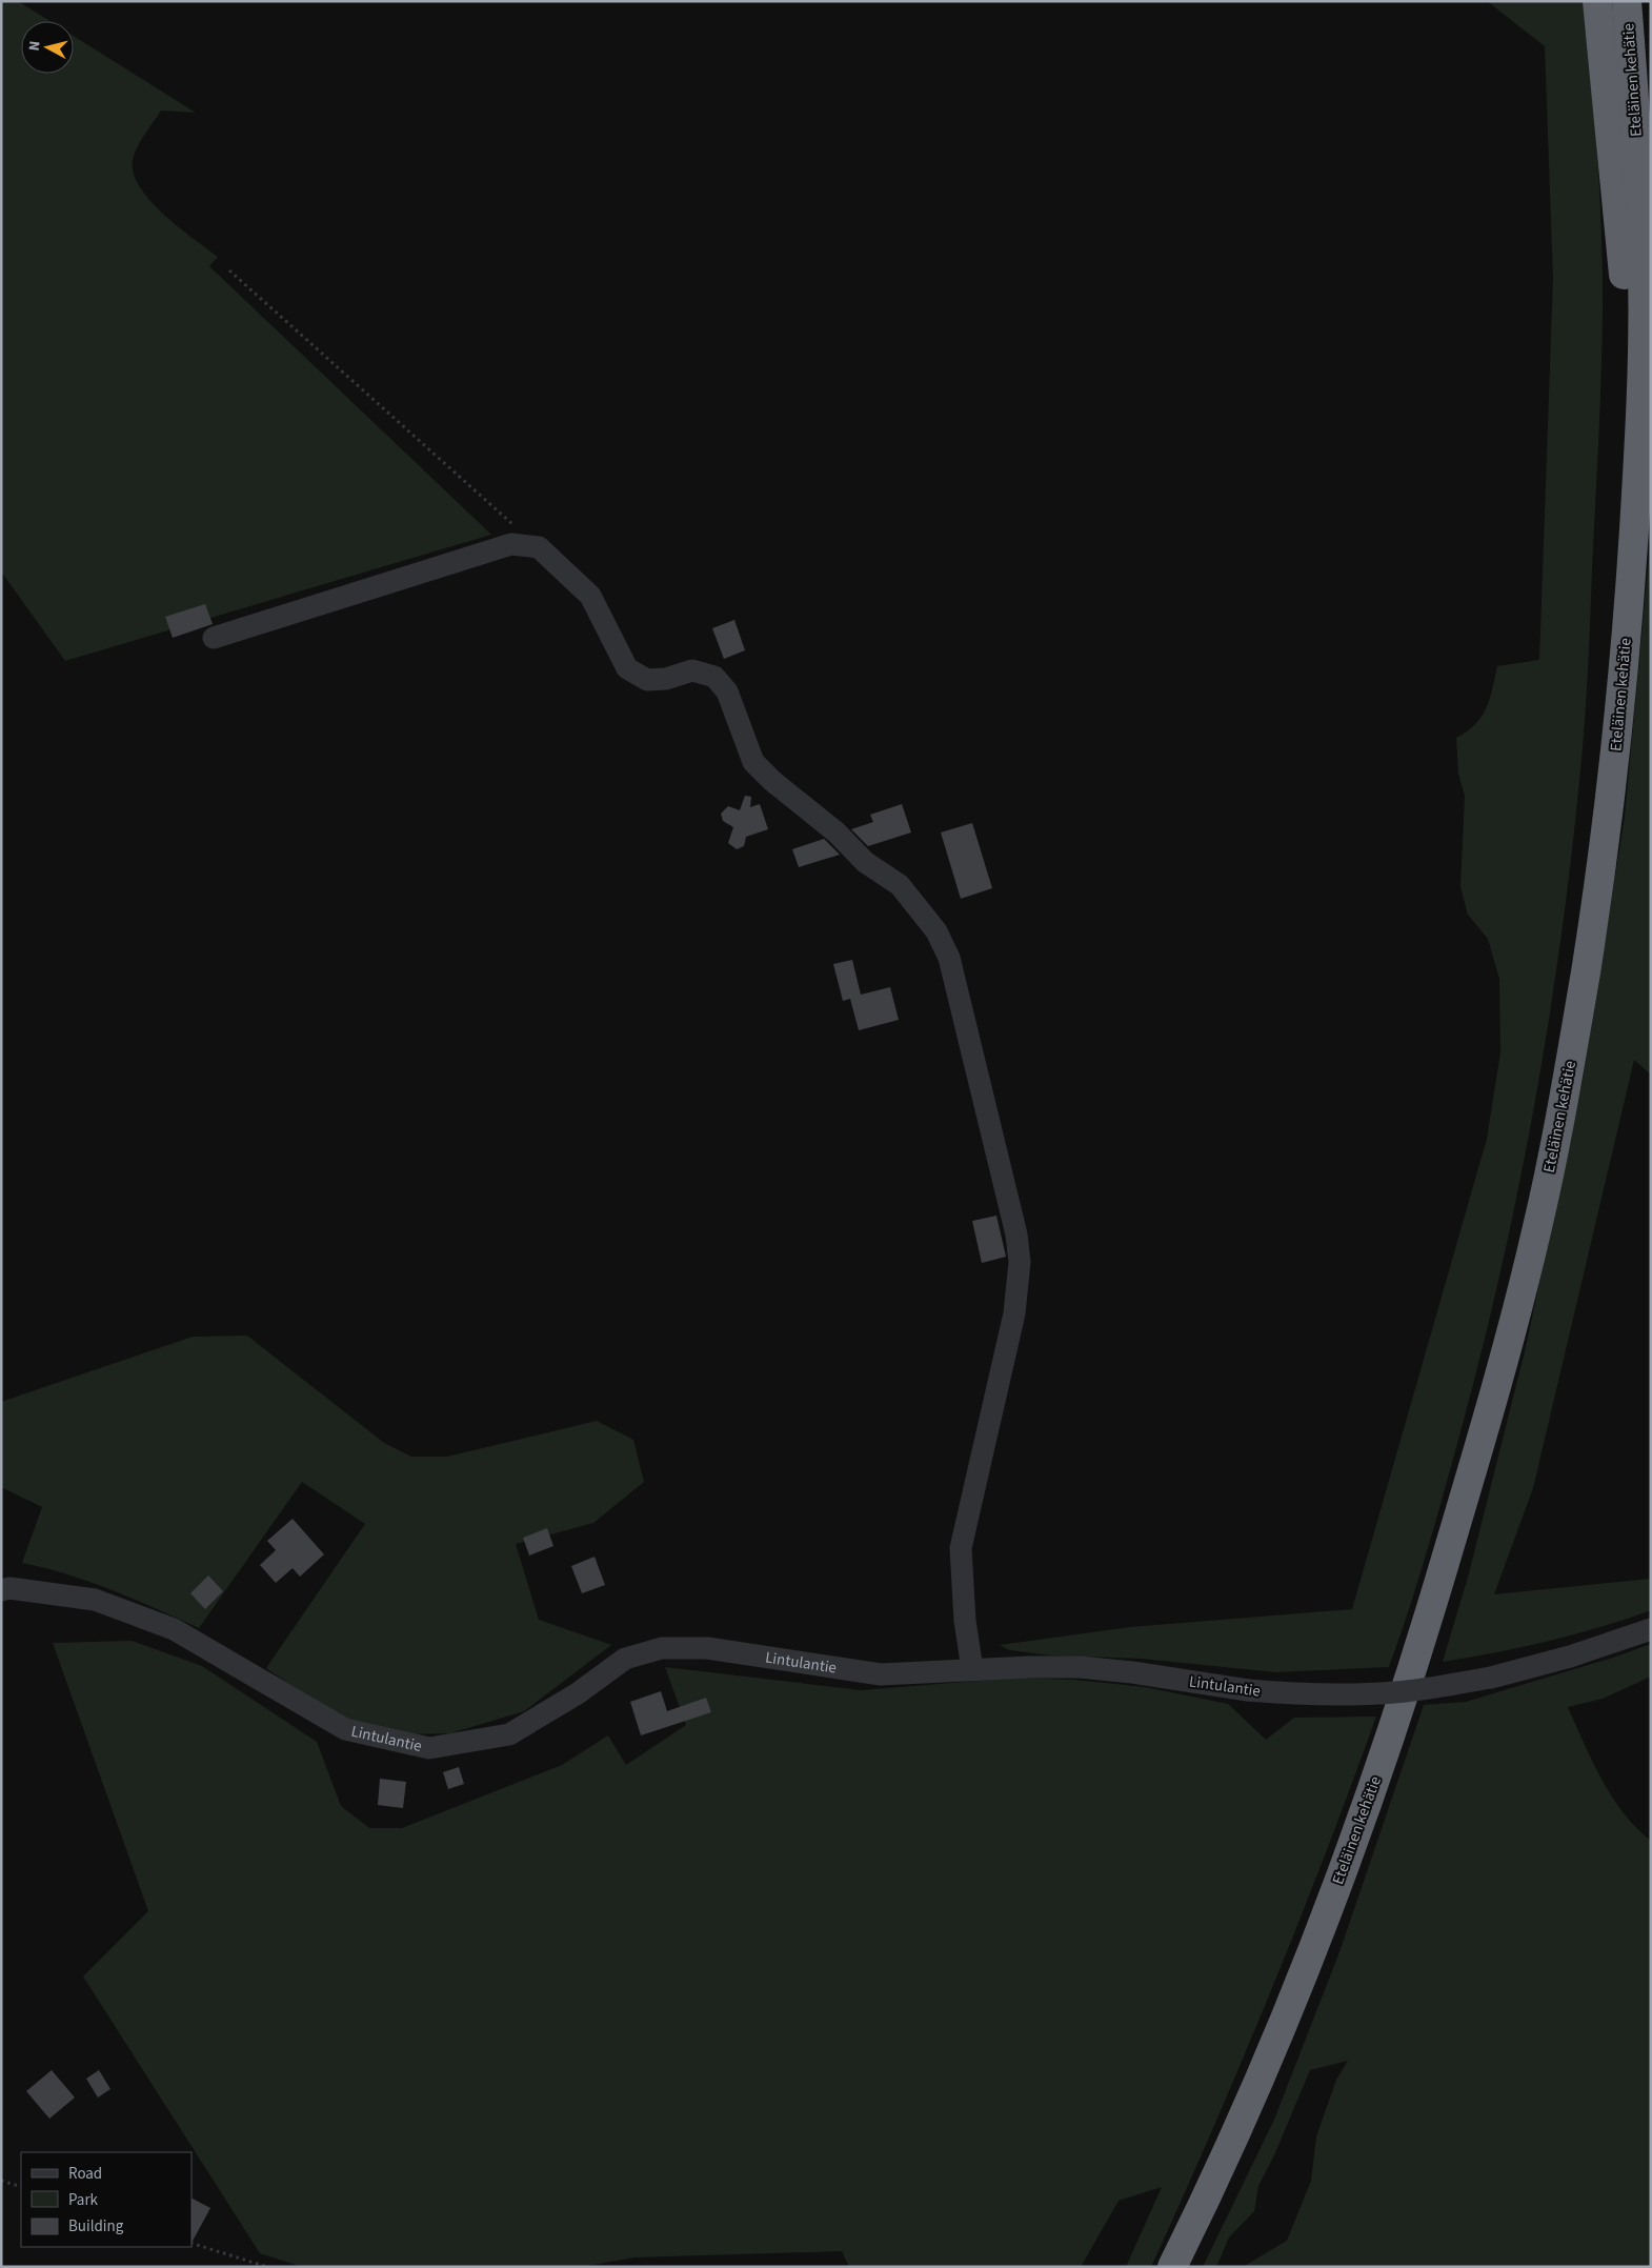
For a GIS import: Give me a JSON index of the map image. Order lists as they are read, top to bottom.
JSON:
{
  "streets": {
    "highway": ["Eteläinen kehätie"],
    "street": ["Lintulantie"]
  },
  "legend": ["Road", "Park", "Building"],
  "north": "left"
}
